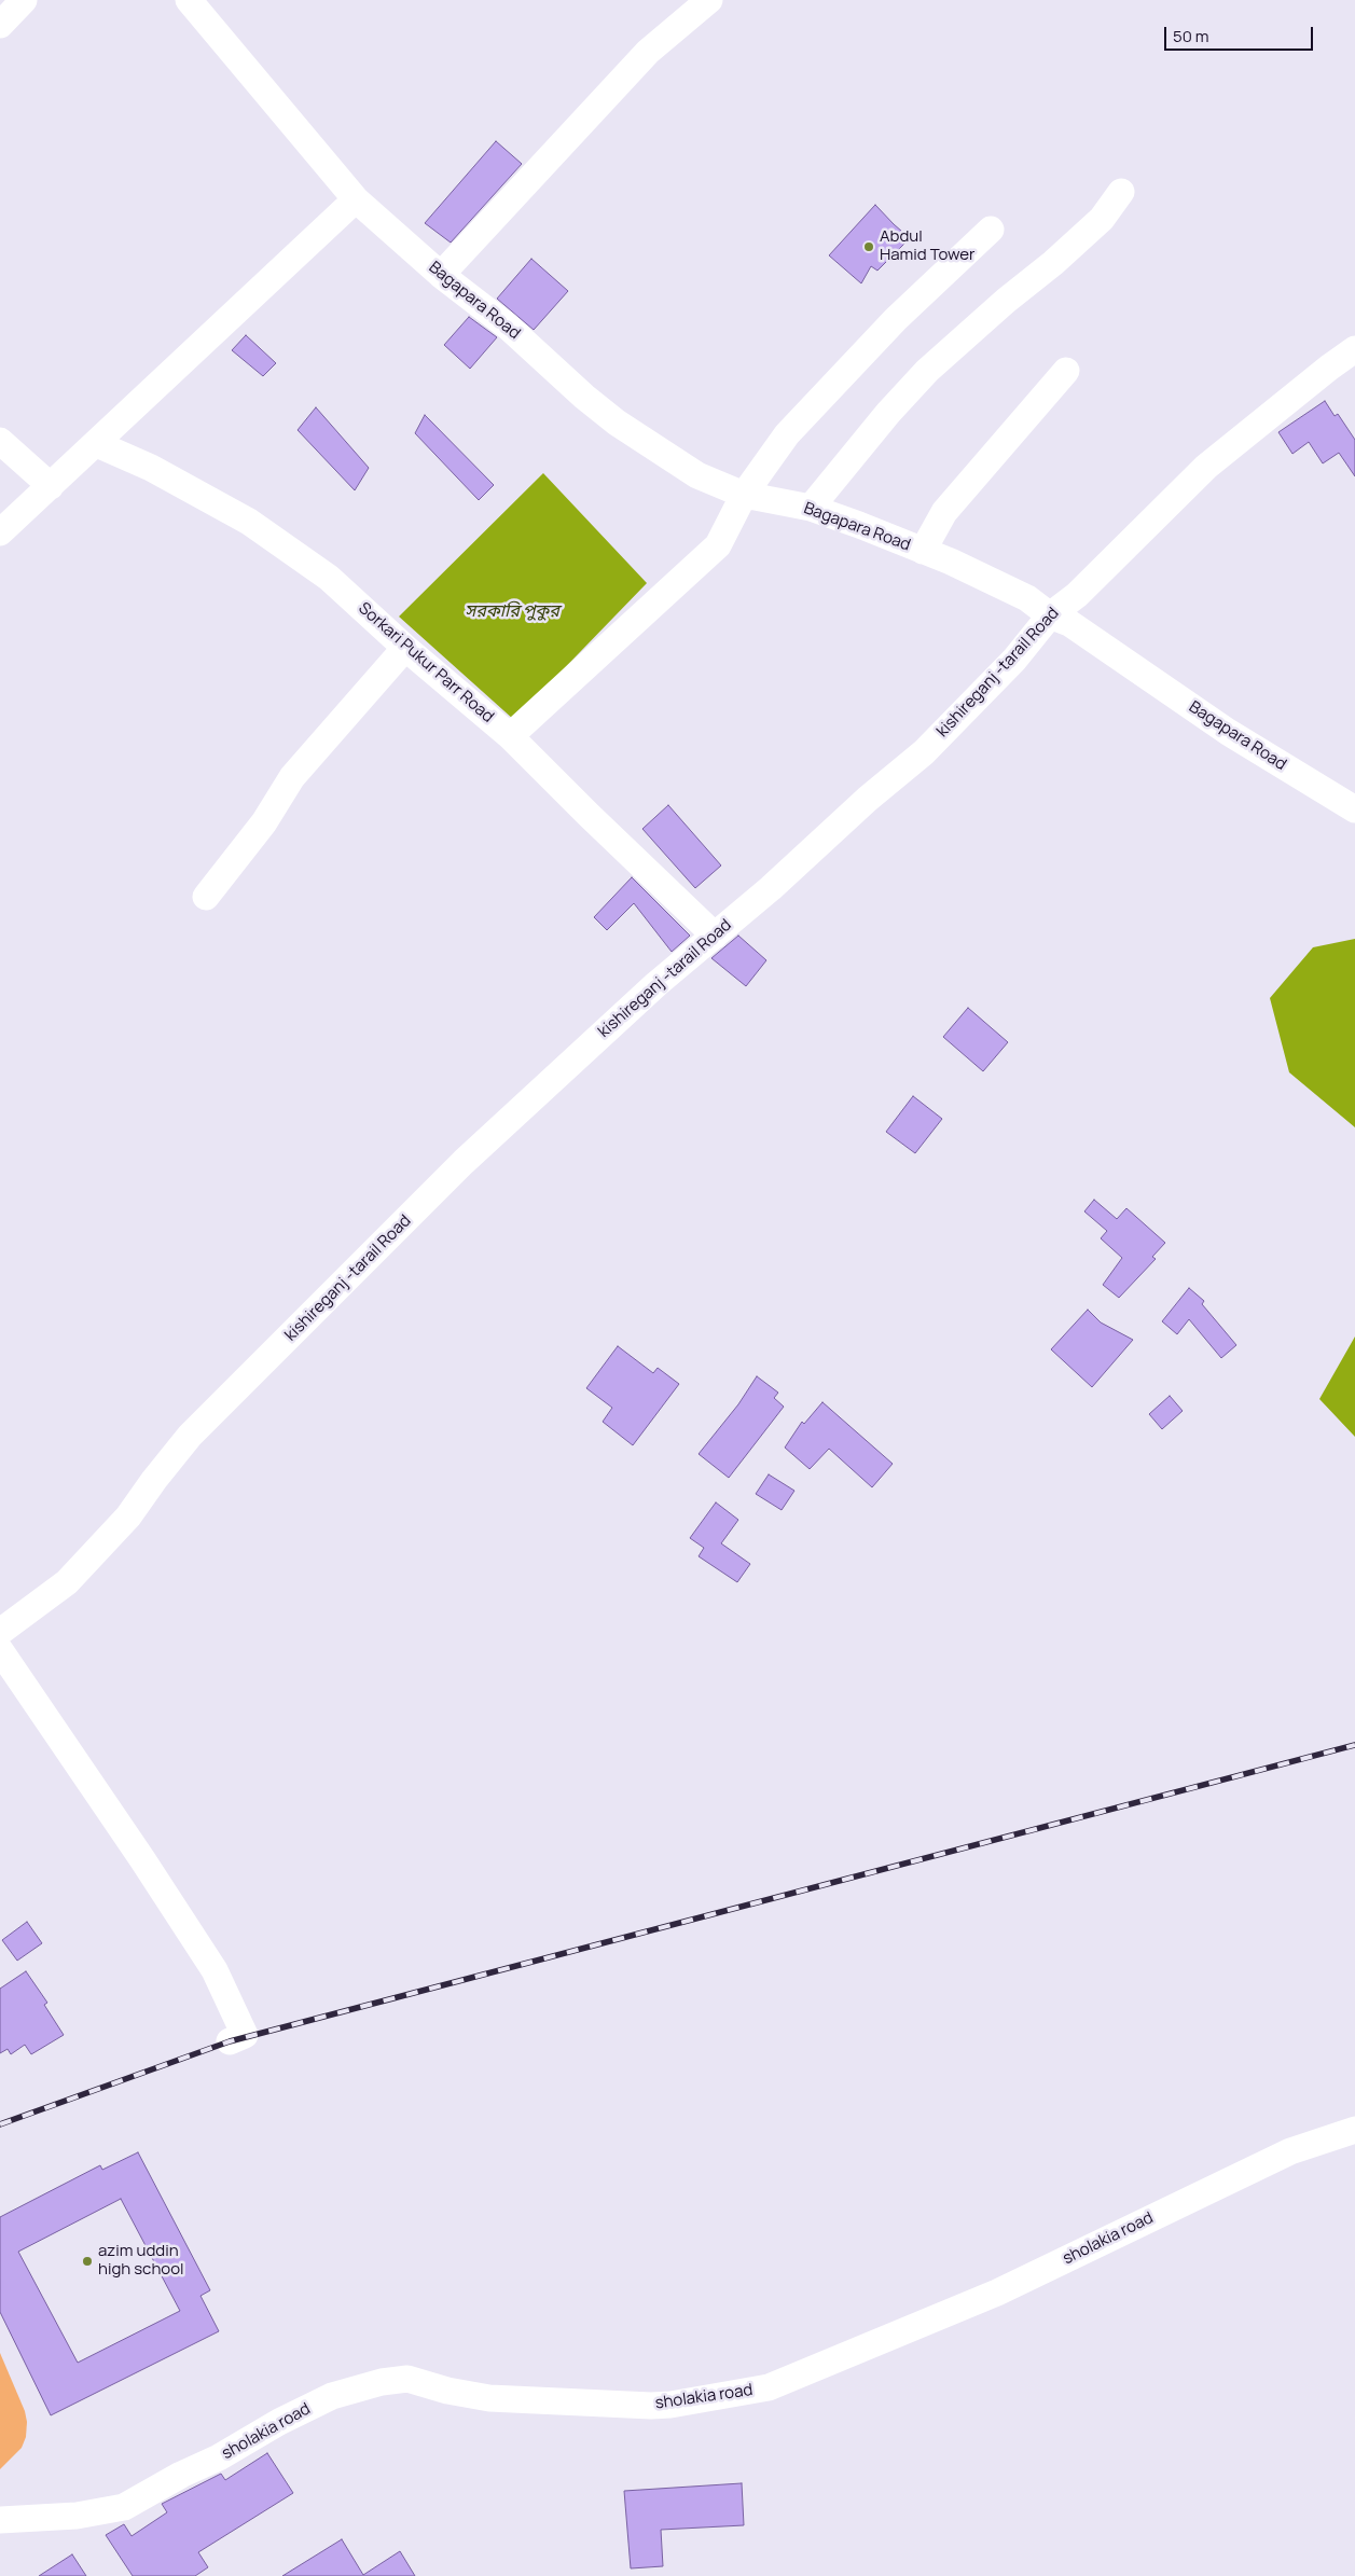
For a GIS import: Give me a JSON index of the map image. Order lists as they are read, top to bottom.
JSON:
{
  "streets": {
    "street": [
      "Bagapara Road",
      "Sorkari Pukur Parr Road",
      "kishireganj -tarail Road",
      "sholakia road"
    ]
  },
  "crossings": [
    ["Bagapara Road", "kishireganj -tarail Road"],
    ["Sorkari Pukur Parr Road", "kishireganj -tarail Road"]
  ],
  "water": ["সরকারি পুকুর"],
  "places": ["Abdul Hamid Tower", "azim uddin high school"],
  "scale_bar": "50 m"
}
